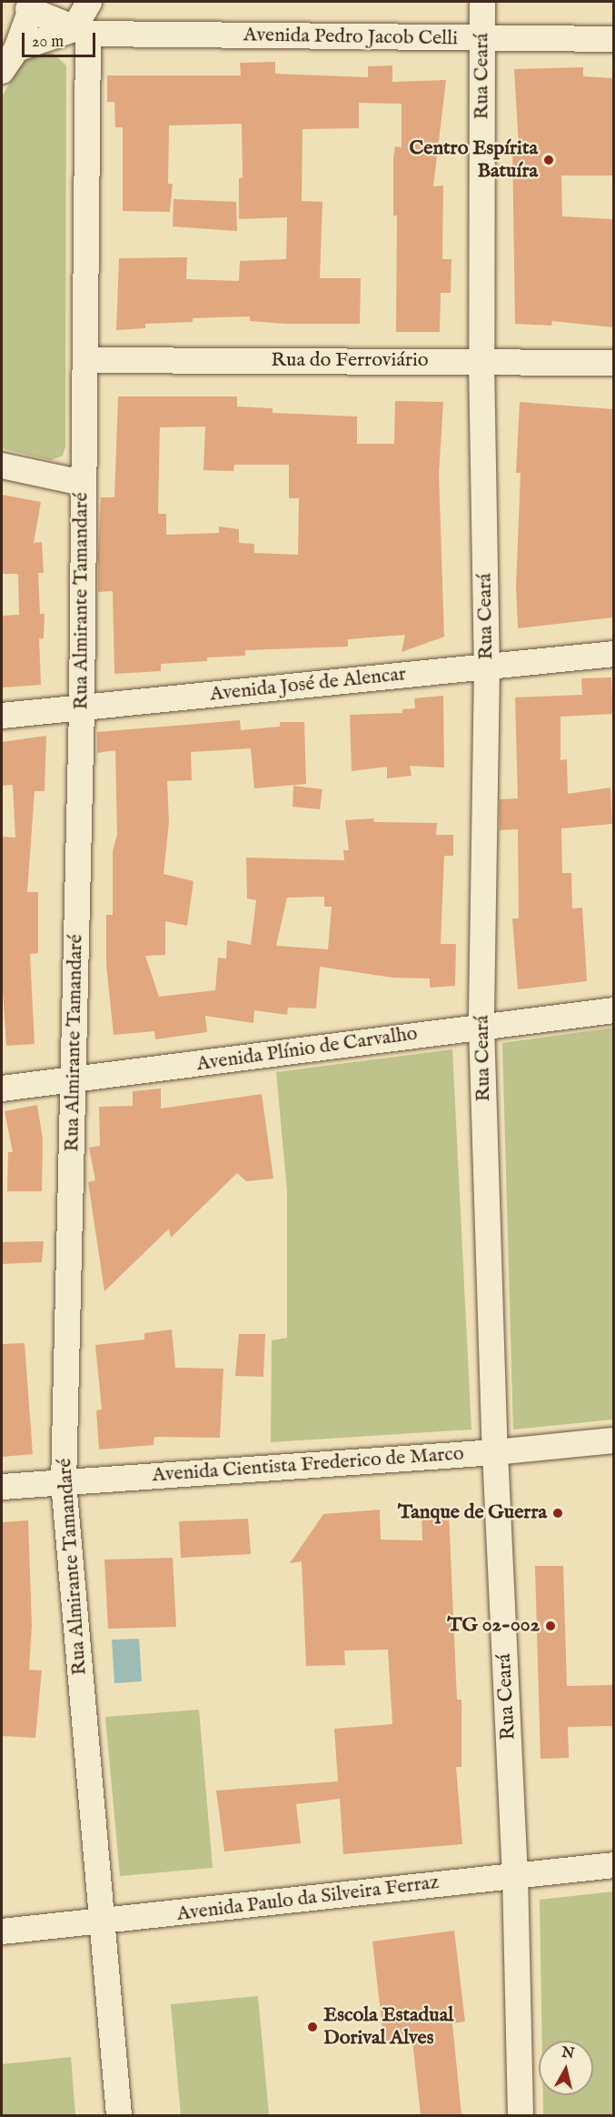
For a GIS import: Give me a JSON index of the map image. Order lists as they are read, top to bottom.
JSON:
{
  "streets": {
    "street": [
      "Avenida Pedro Jacob Celli",
      "Rua Ceará",
      "Rua do Ferroviário",
      "Rua Almirante Tamandaré",
      "Avenida José de Alencar",
      "Avenida Plínio de Carvalho",
      "Avenida Cientista Frederico de Marco",
      "Avenida Paulo da Silveira Ferraz"
    ]
  },
  "crossings": [
    ["Avenida Pedro Jacob Celli", "Rua Ceará"],
    ["Avenida Pedro Jacob Celli", "Rua Almirante Tamandaré"],
    ["Rua Ceará", "Rua do Ferroviário"],
    ["Rua Ceará", "Avenida José de Alencar"],
    ["Rua Ceará", "Avenida Plínio de Carvalho"],
    ["Rua Ceará", "Avenida Cientista Frederico de Marco"],
    ["Rua Ceará", "Avenida Paulo da Silveira Ferraz"],
    ["Rua do Ferroviário", "Rua Almirante Tamandaré"],
    ["Rua Almirante Tamandaré", "Avenida José de Alencar"],
    ["Rua Almirante Tamandaré", "Avenida Plínio de Carvalho"],
    ["Rua Almirante Tamandaré", "Avenida Cientista Frederico de Marco"],
    ["Rua Almirante Tamandaré", "Avenida Paulo da Silveira Ferraz"]
  ],
  "places": [
    "Centro Espírita Batuíra",
    "Tanque de Guerra",
    "TG 02-002",
    "Escola Estadual Dorival Alves"
  ],
  "scale_bar": "20 m",
  "north": "top"
}
